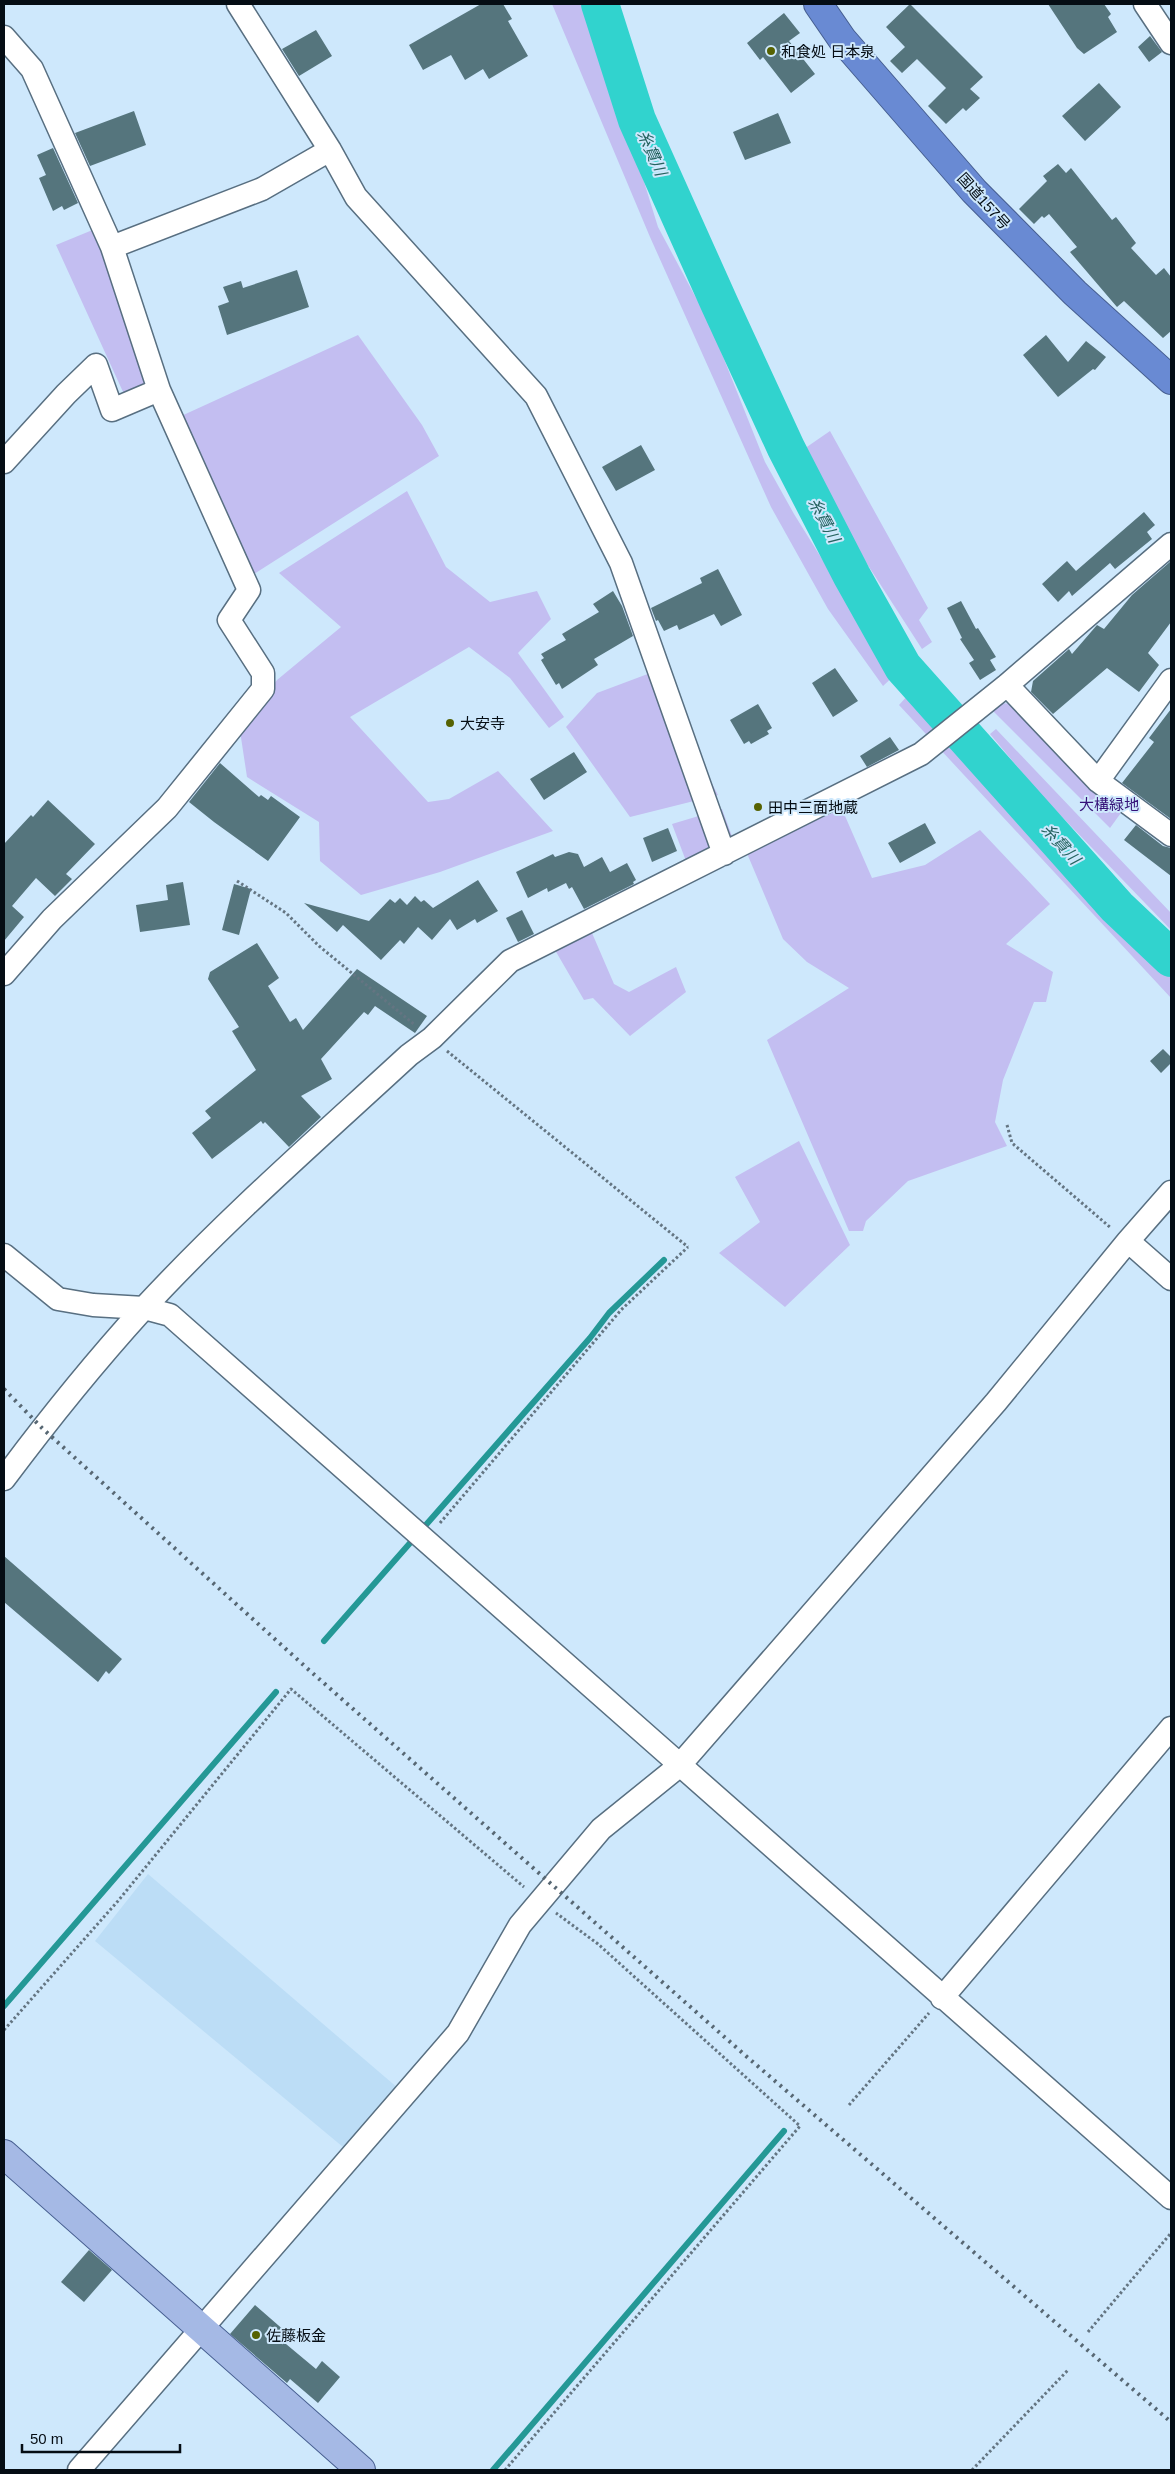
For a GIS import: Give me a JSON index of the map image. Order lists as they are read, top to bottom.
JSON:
{
  "streets": {
    "highway": ["国道157号"]
  },
  "water": ["糸貫川"],
  "parks": ["大構緑地"],
  "places": [
    "和食処 日本泉",
    "大安寺",
    "田中三面地蔵",
    "佐藤板金"
  ],
  "scale_bar": "50 m"
}
